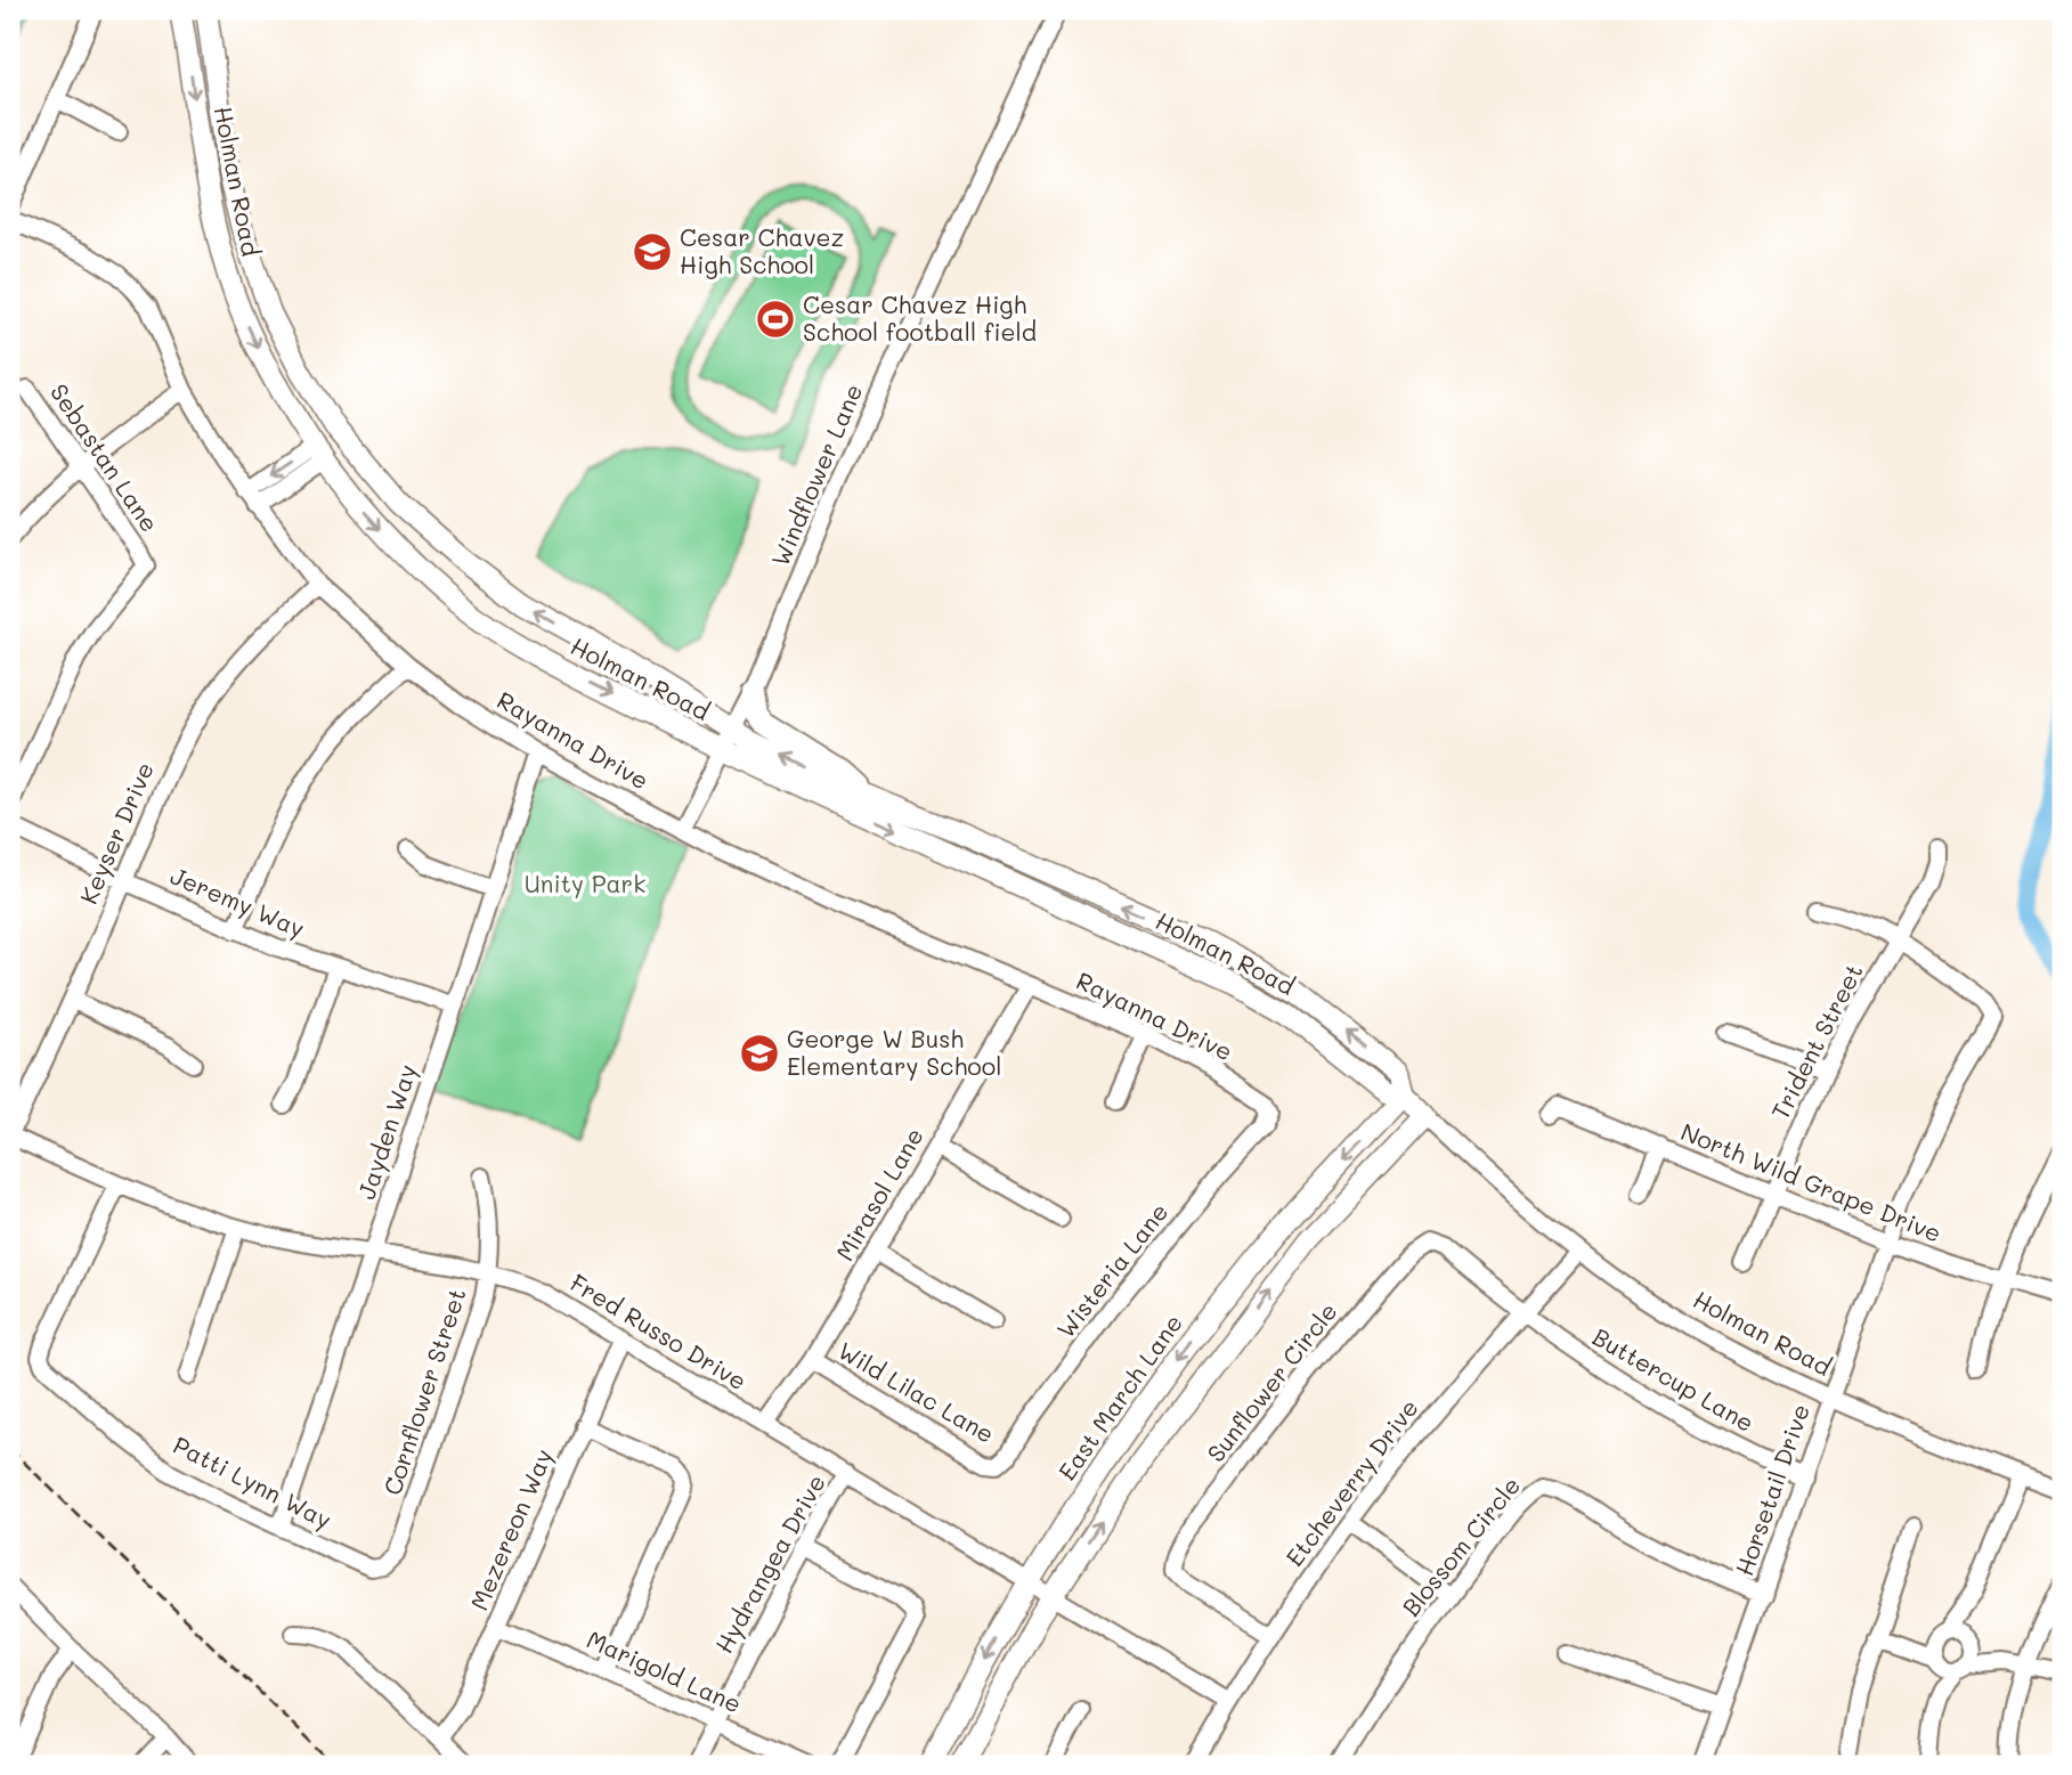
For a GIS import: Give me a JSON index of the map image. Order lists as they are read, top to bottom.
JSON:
{
  "streets": {
    "main road": ["Holman Road", "East March Lane"],
    "street": [
      "Sebastan Lane",
      "Windflower Lane",
      "Rayanna Drive",
      "Keyser Drive",
      "Jeremy Way",
      "Trident Street",
      "Jayden Way",
      "North Wild Grape Drive",
      "Mirasol Lane",
      "Wisteria Lane",
      "Fred Russo Drive",
      "Buttercup Lane",
      "Sunflower Circle",
      "Cornflower Street",
      "Wild Lilac Lane",
      "Patti Lynn Way",
      "Etcheverry Drive",
      "Horsetail Drive",
      "Mezereon Way",
      "Blossom Circle",
      "Hydrangea Drive",
      "Marigold Lane"
    ]
  },
  "crossings": [
    ["Holman Road", "Windflower Lane"],
    ["Holman Road", "East March Lane"],
    ["Holman Road", "Etcheverry Drive"],
    ["Holman Road", "Horsetail Drive"],
    ["Windflower Lane", "Rayanna Drive"],
    ["Rayanna Drive", "Keyser Drive"],
    ["Rayanna Drive", "Jayden Way"],
    ["Rayanna Drive", "Mirasol Lane"],
    ["Rayanna Drive", "Wisteria Lane"],
    ["Keyser Drive", "Jeremy Way"],
    ["Keyser Drive", "Fred Russo Drive"],
    ["Jeremy Way", "Jayden Way"],
    ["Trident Street", "North Wild Grape Drive"],
    ["Trident Street", "Horsetail Drive"],
    ["Jayden Way", "Fred Russo Drive"],
    ["Jayden Way", "Patti Lynn Way"],
    ["North Wild Grape Drive", "Horsetail Drive"],
    ["Mirasol Lane", "Fred Russo Drive"],
    ["Mirasol Lane", "Wild Lilac Lane"],
    ["Wisteria Lane", "Wild Lilac Lane"],
    ["Fred Russo Drive", "Cornflower Street"],
    ["Fred Russo Drive", "East March Lane"],
    ["Fred Russo Drive", "Patti Lynn Way"],
    ["Fred Russo Drive", "Etcheverry Drive"],
    ["Fred Russo Drive", "Mezereon Way"],
    ["Fred Russo Drive", "Hydrangea Drive"],
    ["Buttercup Lane", "Sunflower Circle"],
    ["Buttercup Lane", "Etcheverry Drive"],
    ["Buttercup Lane", "Horsetail Drive"],
    ["Sunflower Circle", "Etcheverry Drive"],
    ["Cornflower Street", "Patti Lynn Way"],
    ["Horsetail Drive", "Blossom Circle"],
    ["Mezereon Way", "Marigold Lane"],
    ["Hydrangea Drive", "Marigold Lane"]
  ],
  "parks": ["Unity Park"],
  "places": {
    "school or university": ["Cesar Chavez High School", "George W Bush Elementary School"],
    "sports": ["Cesar Chavez High School football field"]
  }
}
